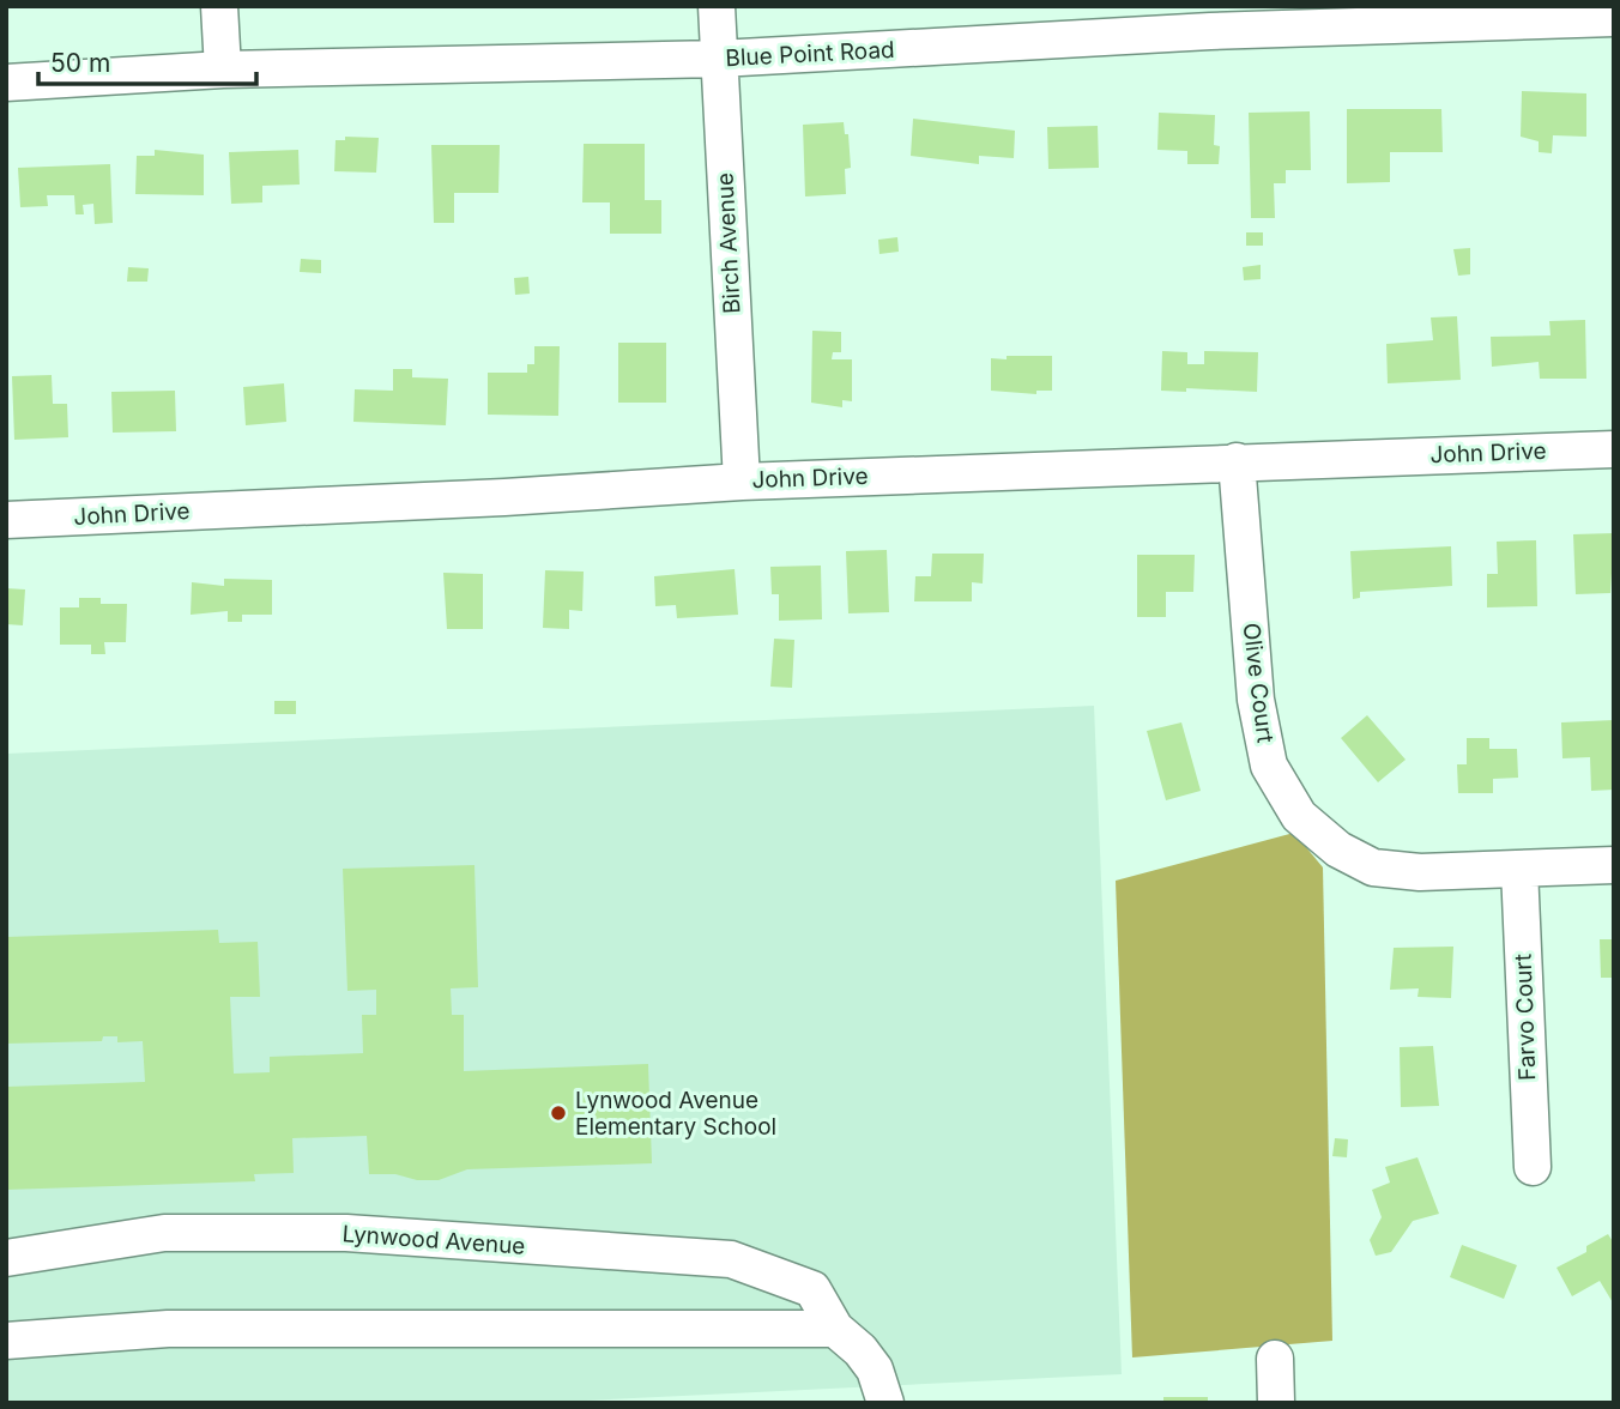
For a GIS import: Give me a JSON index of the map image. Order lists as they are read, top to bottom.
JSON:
{
  "streets": {
    "street": [
      "Blue Point Road",
      "Birch Avenue",
      "John Drive",
      "Olive Court",
      "Farvo Court",
      "Lynwood Avenue"
    ]
  },
  "crossings": [
    ["Blue Point Road", "Birch Avenue"],
    ["Birch Avenue", "John Drive"],
    ["John Drive", "Olive Court"],
    ["Olive Court", "Farvo Court"]
  ],
  "places": ["Lynwood Avenue Elementary School"],
  "scale_bar": "50 m"
}
